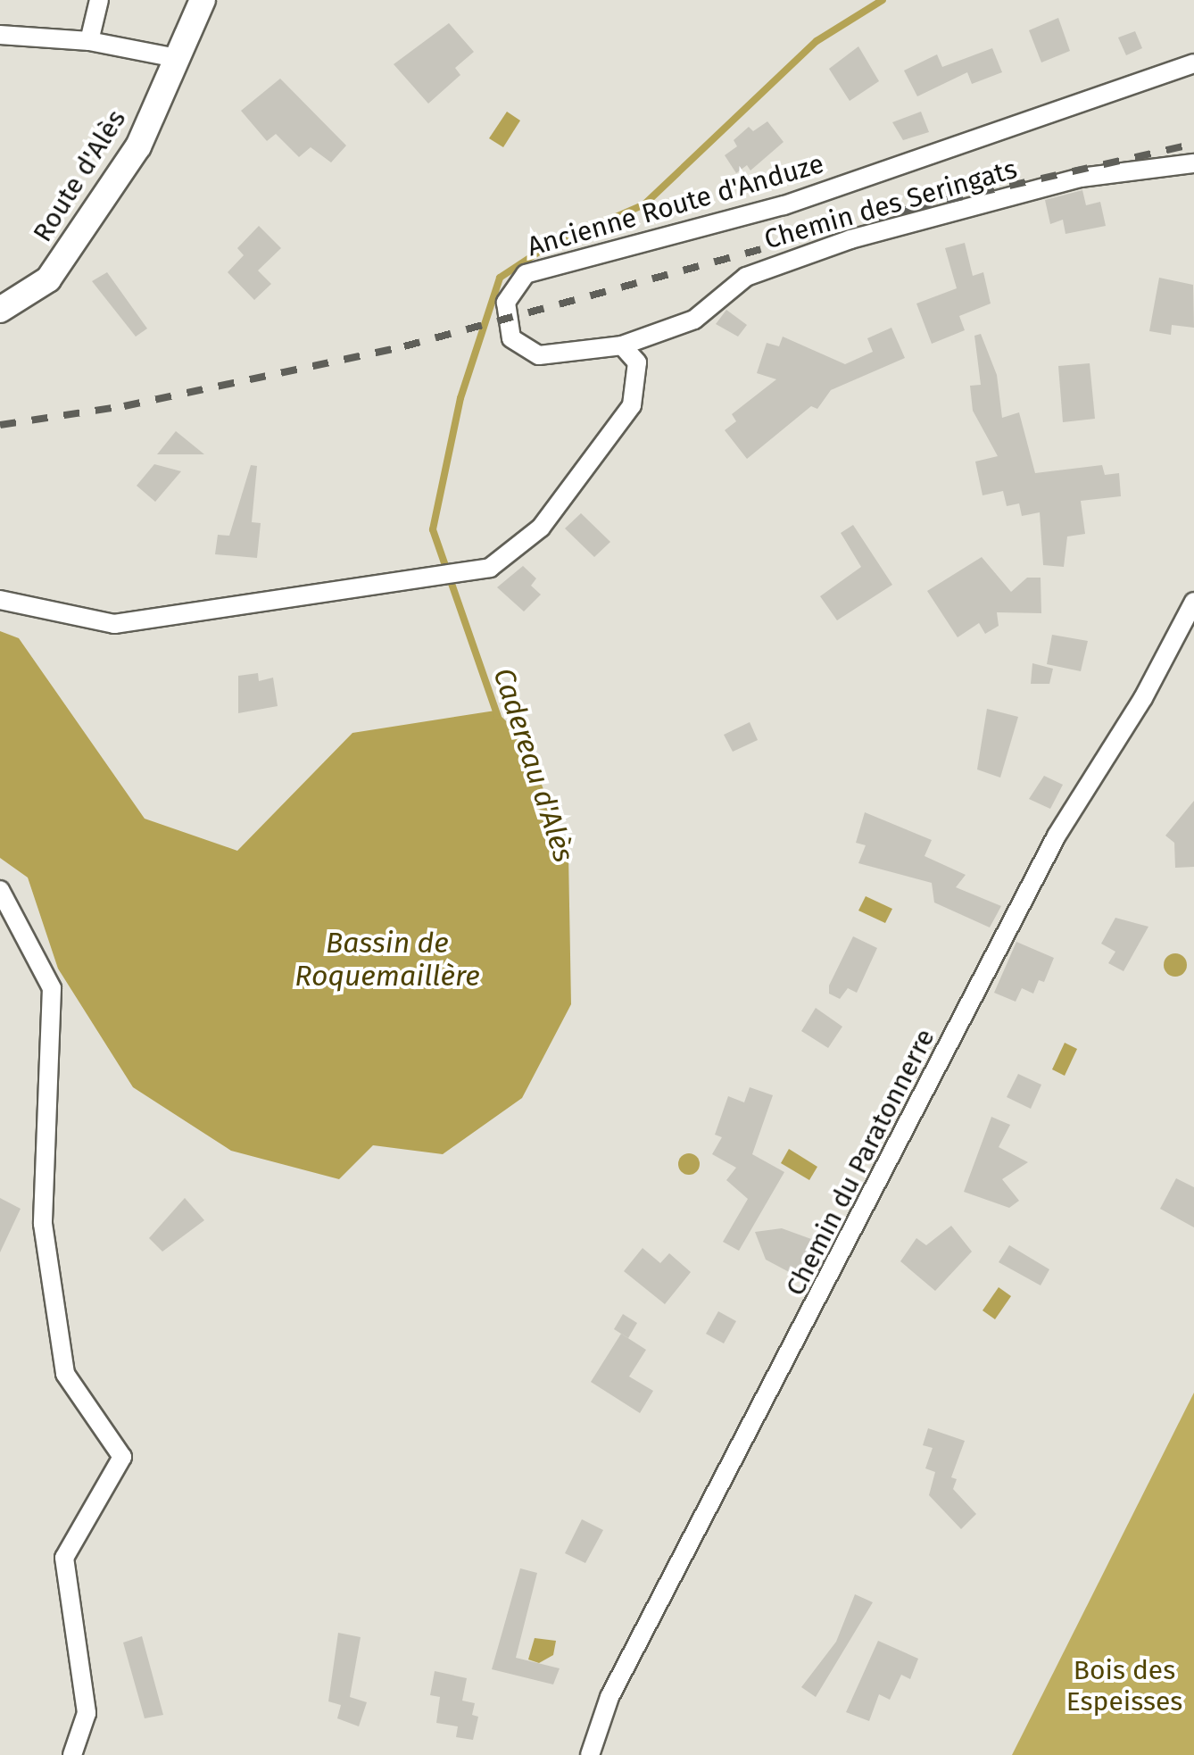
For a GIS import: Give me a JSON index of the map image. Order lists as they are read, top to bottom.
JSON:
{
  "streets": {
    "main road": ["Route d'Alès"],
    "street": ["Chemin des Seringats", "Ancienne Route d'Anduze", "Chemin du Paratonnerre"]
  },
  "crossings": [
    ["Chemin des Seringats", "Ancienne Route d'Anduze"]
  ],
  "water": ["Cadereau d'Alès", "Bassin de Roquemaillère"],
  "parks": ["Bois des Espeisses"]
}
